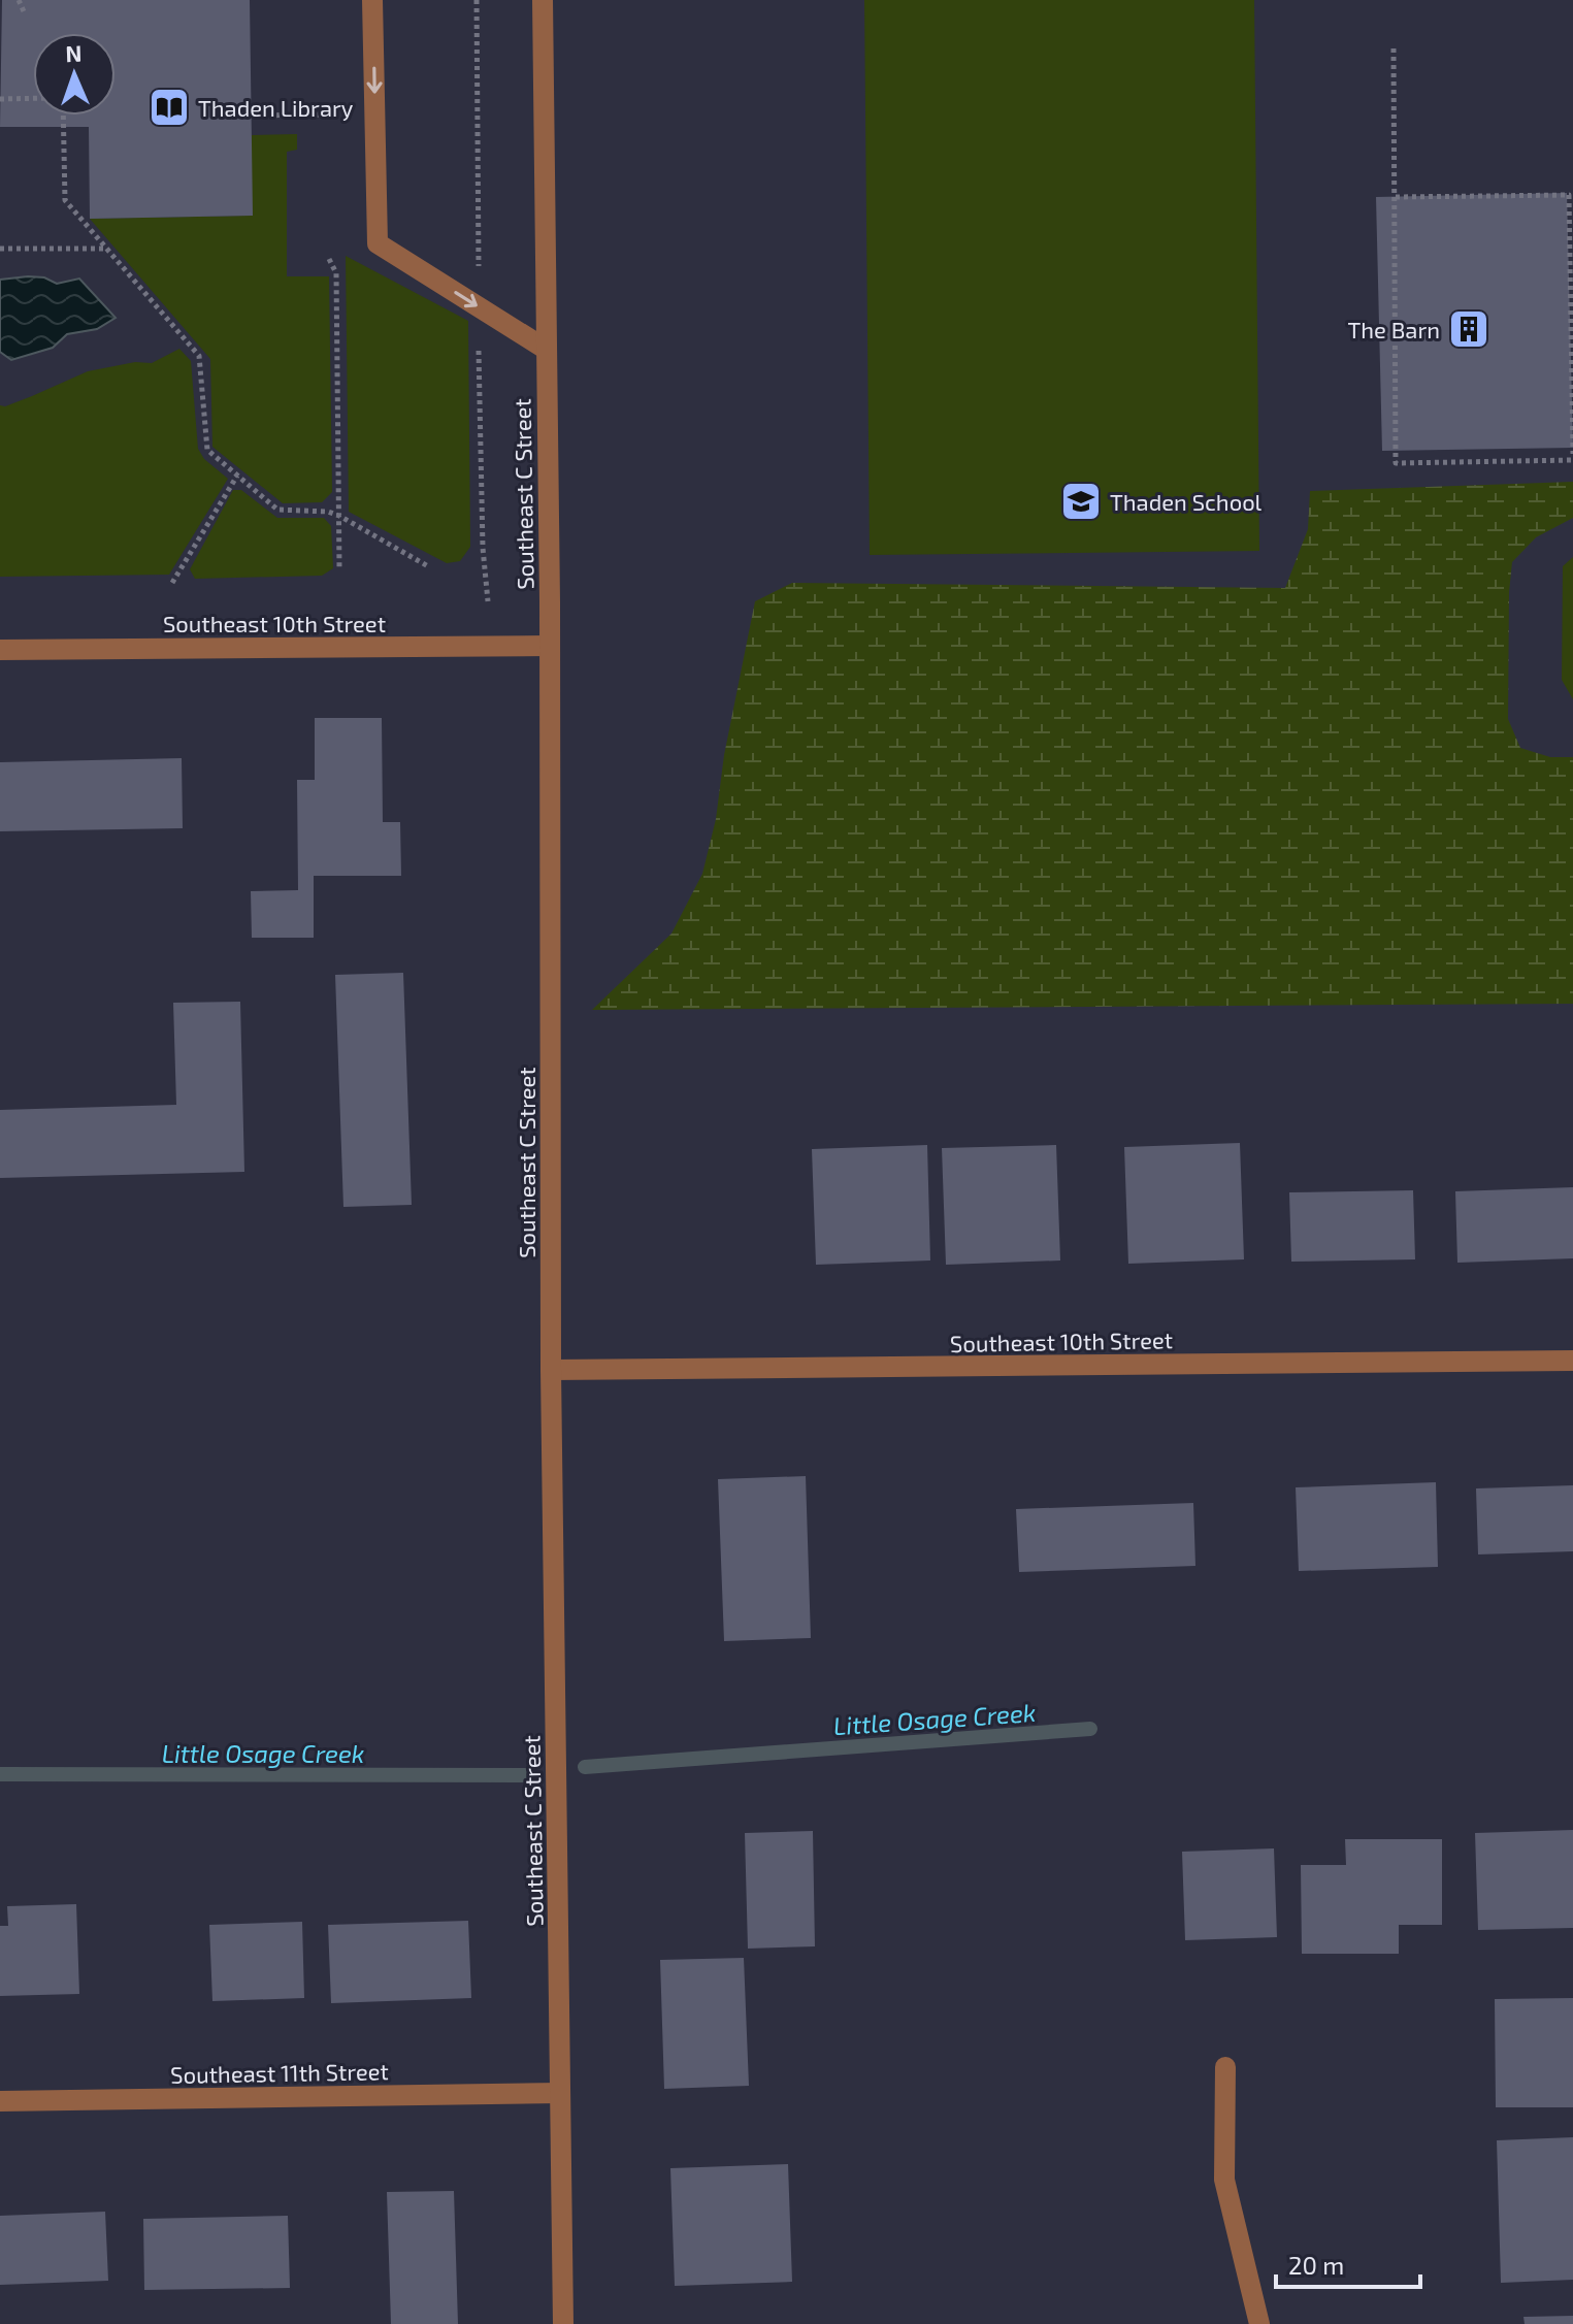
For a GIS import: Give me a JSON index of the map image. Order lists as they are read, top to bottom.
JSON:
{
  "streets": {
    "street": ["Southeast C Street", "Southeast 10th Street", "Southeast 11th Street"]
  },
  "crossings": [
    ["Southeast C Street", "Southeast 10th Street"],
    ["Southeast C Street", "Southeast 11th Street"]
  ],
  "water": ["Little Osage Creek"],
  "places": {
    "library": ["Thaden Library"],
    "building": ["The Barn"],
    "school or university": ["Thaden School"]
  },
  "scale_bar": "20 m",
  "north": "top"
}
